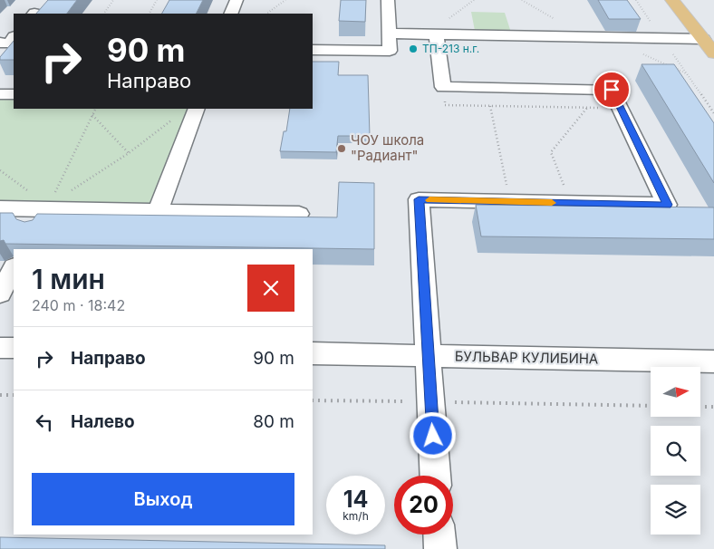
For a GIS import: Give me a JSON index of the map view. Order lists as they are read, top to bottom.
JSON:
{
  "streets": {
    "street": ["БУЛЬВАР КУЛИБИНА"]
  },
  "places": ["ТП-213 н.г.", "ЧОУ школа \"Радиант\""],
  "north": "right",
  "page": {
    "turn": ["90 m", "Направо"],
    "heading": ["1 мин", "240 m · 18:42"],
    "list": [
      {
        "name": "Направо",
        "value": "90 m"
      },
      {
        "name": "Налево",
        "value": "80 m"
      }
    ],
    "buttons": "Выход",
    "speed": "14 km/h",
    "limit": "20"
  }
}
